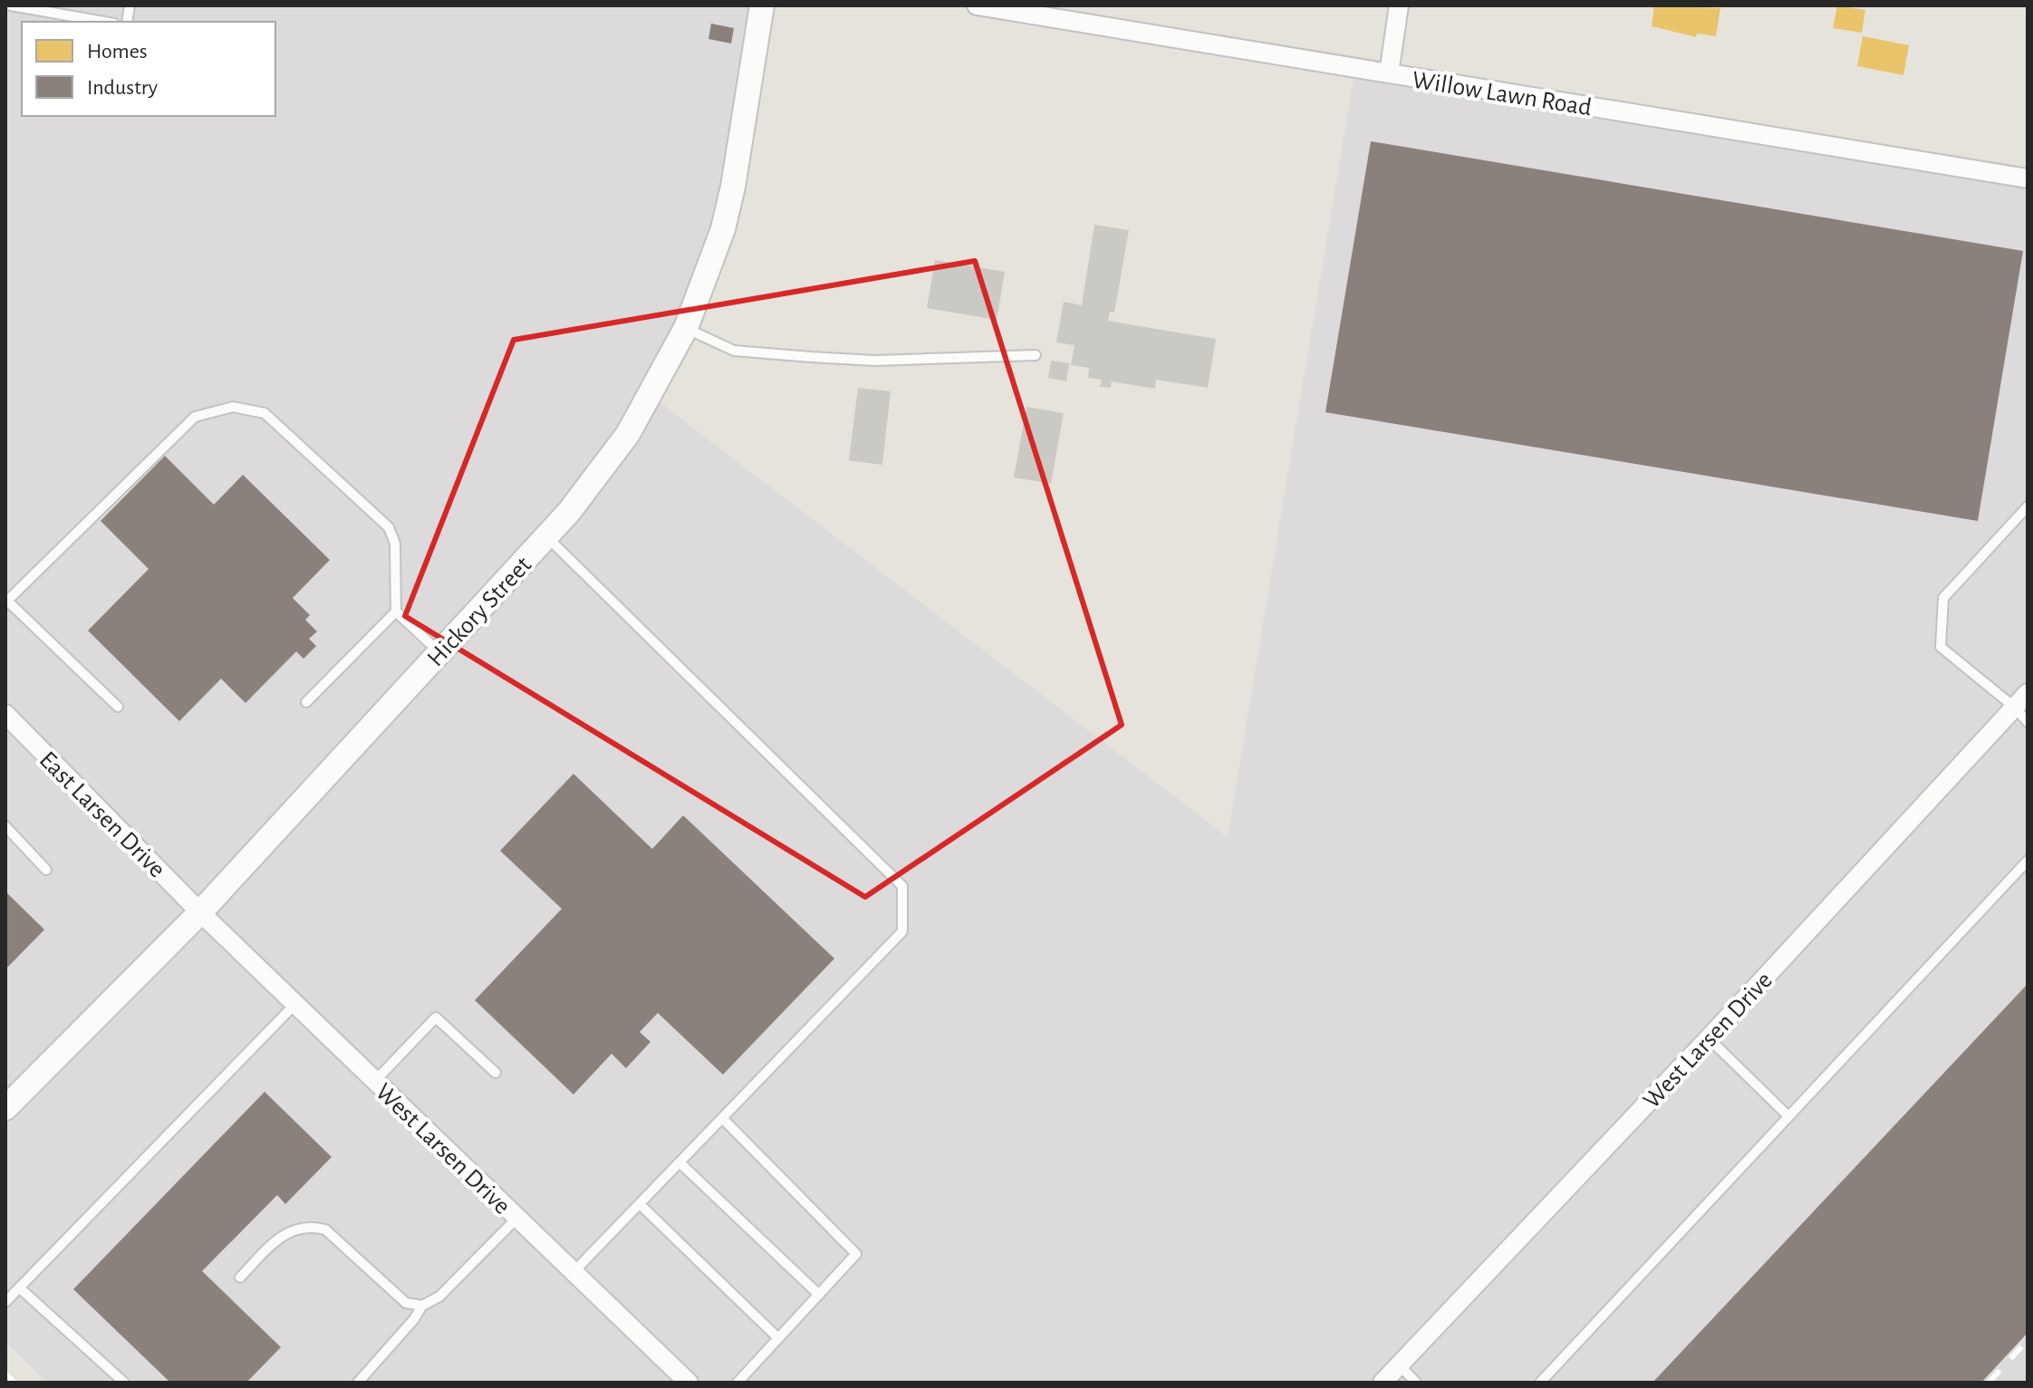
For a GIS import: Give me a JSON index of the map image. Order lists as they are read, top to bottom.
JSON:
{
  "streets": {
    "street": [
      "Willow Lawn Road",
      "Hickory Street",
      "East Larsen Drive",
      "West Larsen Drive"
    ]
  },
  "crossings": [
    ["Hickory Street", "East Larsen Drive"],
    ["Hickory Street", "West Larsen Drive"],
    ["East Larsen Drive", "West Larsen Drive"]
  ],
  "legend": ["Homes", "Industry"]
}
